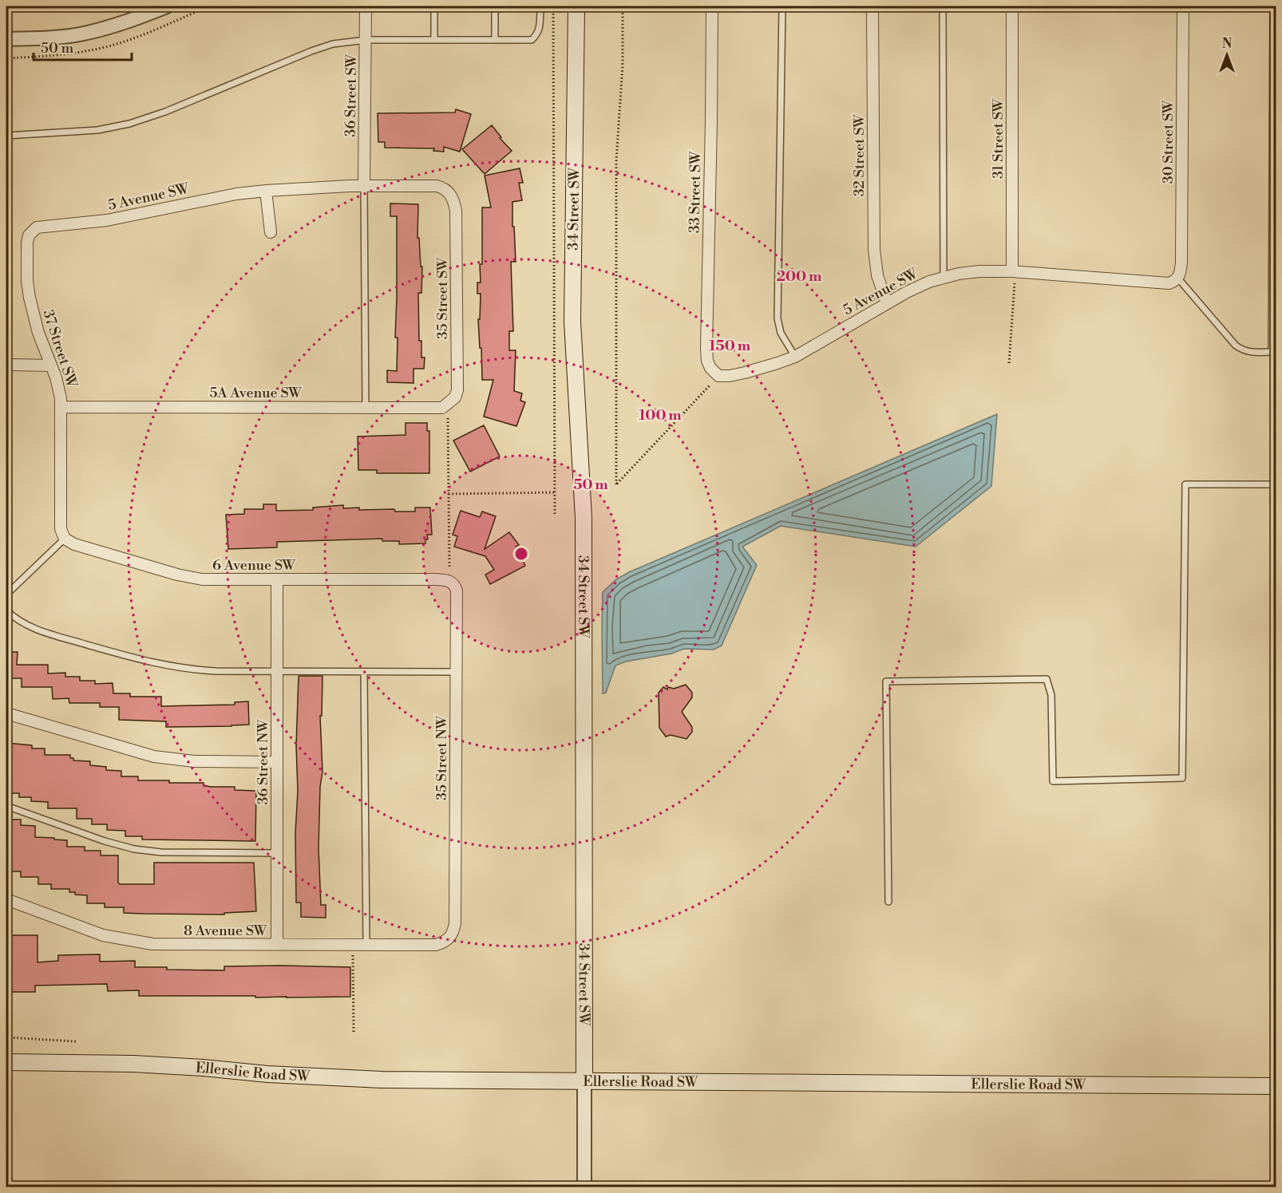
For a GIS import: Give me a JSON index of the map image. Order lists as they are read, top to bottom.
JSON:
{
  "streets": {
    "main road": ["34 Street SW", "Ellerslie Road SW"],
    "street": [
      "36 Street SW",
      "31 Street SW",
      "30 Street SW",
      "32 Street SW",
      "33 Street SW",
      "5 Avenue SW",
      "35 Street SW",
      "37 Street SW",
      "5A Avenue SW",
      "6 Avenue SW",
      "35 Street NW",
      "36 Street NW",
      "8 Avenue SW"
    ]
  },
  "crossings": [
    ["36 Street SW", "5 Avenue SW"],
    ["31 Street SW", "5 Avenue SW"],
    ["30 Street SW", "5 Avenue SW"],
    ["32 Street SW", "5 Avenue SW"],
    ["33 Street SW", "5 Avenue SW"],
    ["5 Avenue SW", "35 Street SW"],
    ["5 Avenue SW", "37 Street SW"],
    ["34 Street SW", "Ellerslie Road SW"],
    ["35 Street SW", "5A Avenue SW"],
    ["37 Street SW", "5A Avenue SW"],
    ["37 Street SW", "6 Avenue SW"],
    ["6 Avenue SW", "35 Street NW"],
    ["6 Avenue SW", "36 Street NW"],
    ["35 Street NW", "8 Avenue SW"],
    ["36 Street NW", "8 Avenue SW"]
  ],
  "scale_bar": "50 m",
  "north": "top",
  "rings": [
    "200 m",
    "150 m",
    "100 m",
    "50 m"
  ]
}
